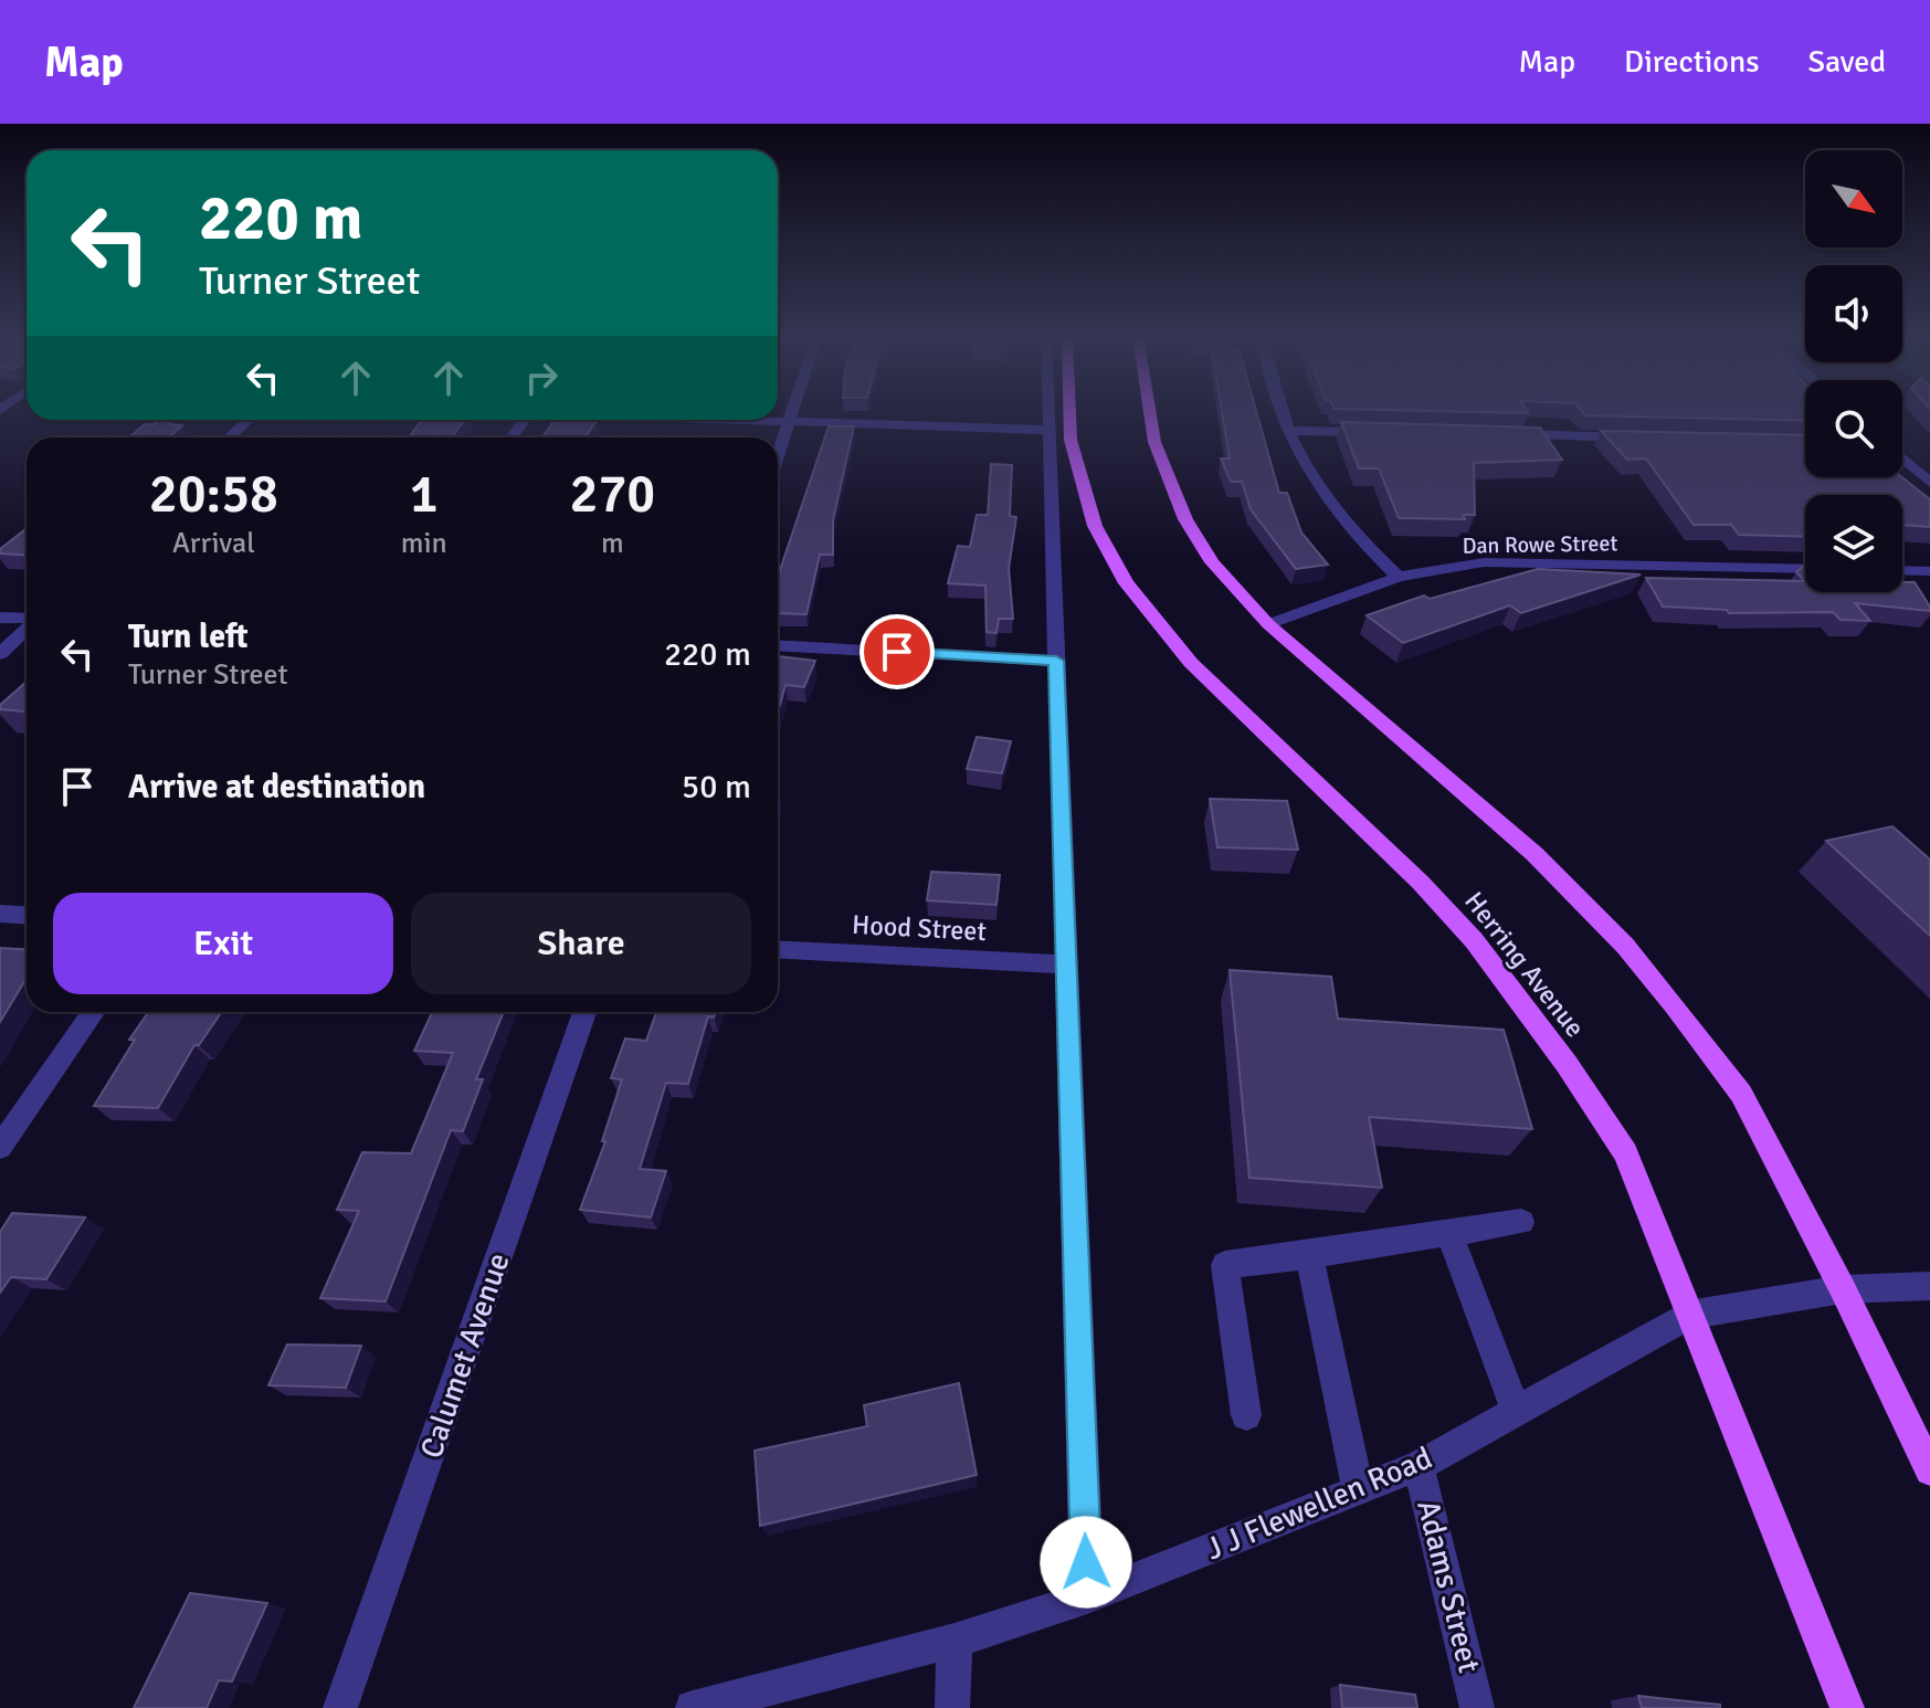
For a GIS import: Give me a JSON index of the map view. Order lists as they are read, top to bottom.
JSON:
{
  "streets": {
    "main road": ["Herring Avenue"],
    "street": [
      "Dan Rowe Street",
      "Hood Street",
      "Calumet Avenue",
      "J J Flewellen Road",
      "Adams Street"
    ]
  },
  "crossings": [
    ["Herring Avenue", "J J Flewellen Road"],
    ["J J Flewellen Road", "Adams Street"]
  ],
  "north": "bottom right",
  "page": {
    "header": "Map",
    "nav": ["Map", "Directions", "Saved"],
    "turn": ["220 m", "Turner Street"],
    "eta": [
      "20:58",
      "Arrival",
      "1",
      "min",
      "270",
      "m"
    ],
    "list": [
      {
        "name": "Turn left",
        "note": "Turner Street",
        "value": "220 m"
      },
      {
        "name": "Arrive at destination",
        "value": "50 m"
      }
    ],
    "buttons": ["Exit", "Share"]
  }
}
